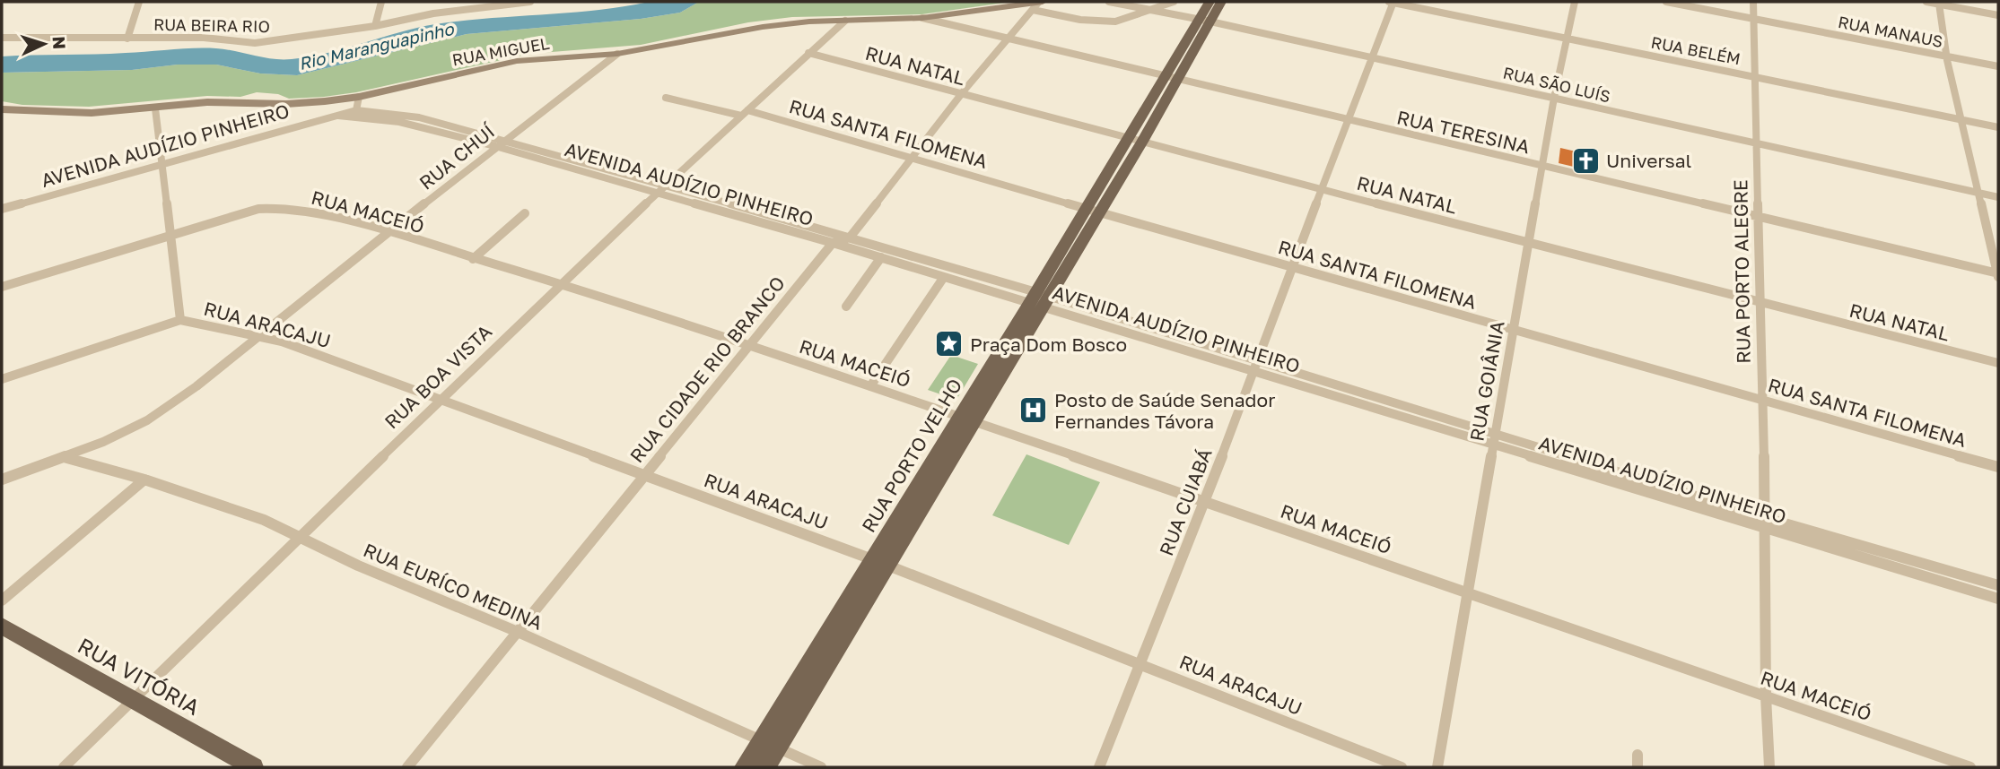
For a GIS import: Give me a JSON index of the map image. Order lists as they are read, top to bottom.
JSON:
{
  "streets": {
    "main road": ["RUA MIGUEL", "RUA PORTO VELHO", "RUA VITÓRIA"],
    "street": [
      "RUA BEIRA RIO",
      "RUA MANAUS",
      "RUA BELÉM",
      "RUA NATAL",
      "RUA SÃO LUÍS",
      "RUA TERESINA",
      "RUA SANTA FILOMENA",
      "AVENIDA AUDÍZIO PINHEIRO",
      "RUA CHUÍ",
      "RUA MACEIÓ",
      "RUA PORTO ALEGRE",
      "RUA ARACAJU",
      "RUA CIDADE RIO BRANCO",
      "RUA BOA VISTA",
      "RUA GOIÂNIA",
      "RUA CUIABÁ",
      "RUA EURÍCO MEDINA"
    ]
  },
  "crossings": [
    ["RUA MANAUS", "RUA PORTO ALEGRE"],
    ["RUA BELÉM", "RUA PORTO ALEGRE"],
    ["RUA BELÉM", "RUA GOIÂNIA"],
    ["RUA BELÉM", "RUA CUIABÁ"],
    ["RUA MIGUEL", "RUA TERESINA"],
    ["RUA MIGUEL", "RUA CHUÍ"],
    ["RUA MIGUEL", "RUA BOA VISTA"],
    ["RUA NATAL", "RUA PORTO ALEGRE"],
    ["RUA NATAL", "RUA BOA VISTA"],
    ["RUA NATAL", "RUA GOIÂNIA"],
    ["RUA NATAL", "RUA PORTO VELHO"],
    ["RUA NATAL", "RUA CUIABÁ"],
    ["RUA SÃO LUÍS", "RUA PORTO ALEGRE"],
    ["RUA SÃO LUÍS", "RUA GOIÂNIA"],
    ["RUA SÃO LUÍS", "RUA PORTO VELHO"],
    ["RUA SÃO LUÍS", "RUA CUIABÁ"],
    ["RUA TERESINA", "RUA PORTO ALEGRE"],
    ["RUA TERESINA", "RUA GOIÂNIA"],
    ["RUA TERESINA", "RUA PORTO VELHO"],
    ["RUA TERESINA", "RUA CUIABÁ"],
    ["RUA SANTA FILOMENA", "RUA PORTO ALEGRE"],
    ["RUA SANTA FILOMENA", "RUA BOA VISTA"],
    ["RUA SANTA FILOMENA", "RUA GOIÂNIA"],
    ["RUA SANTA FILOMENA", "RUA PORTO VELHO"],
    ["RUA SANTA FILOMENA", "RUA CUIABÁ"],
    ["AVENIDA AUDÍZIO PINHEIRO", "RUA CHUÍ"],
    ["AVENIDA AUDÍZIO PINHEIRO", "RUA PORTO ALEGRE"],
    ["AVENIDA AUDÍZIO PINHEIRO", "RUA CIDADE RIO BRANCO"],
    ["AVENIDA AUDÍZIO PINHEIRO", "RUA BOA VISTA"],
    ["AVENIDA AUDÍZIO PINHEIRO", "RUA GOIÂNIA"],
    ["AVENIDA AUDÍZIO PINHEIRO", "RUA PORTO VELHO"],
    ["AVENIDA AUDÍZIO PINHEIRO", "RUA CUIABÁ"],
    ["RUA CHUÍ", "RUA MACEIÓ"],
    ["RUA CHUÍ", "RUA ARACAJU"],
    ["RUA CHUÍ", "RUA EURÍCO MEDINA"],
    ["RUA MACEIÓ", "RUA PORTO ALEGRE"],
    ["RUA MACEIÓ", "RUA CIDADE RIO BRANCO"],
    ["RUA MACEIÓ", "RUA BOA VISTA"],
    ["RUA MACEIÓ", "RUA GOIÂNIA"],
    ["RUA MACEIÓ", "RUA PORTO VELHO"],
    ["RUA MACEIÓ", "RUA CUIABÁ"],
    ["RUA ARACAJU", "RUA CIDADE RIO BRANCO"],
    ["RUA ARACAJU", "RUA BOA VISTA"],
    ["RUA ARACAJU", "RUA PORTO VELHO"],
    ["RUA ARACAJU", "RUA CUIABÁ"],
    ["RUA CIDADE RIO BRANCO", "RUA EURÍCO MEDINA"],
    ["RUA BOA VISTA", "RUA EURÍCO MEDINA"],
    ["RUA BOA VISTA", "RUA VITÓRIA"],
    ["RUA PORTO VELHO", "RUA EURÍCO MEDINA"]
  ],
  "water": ["Rio Maranguapinho"],
  "places": {
    "church": ["Universal"],
    "place": ["Praça Dom Bosco"],
    "hospital": ["Posto de Saúde Senador Fernandes Távora"]
  },
  "north": "right"
}
